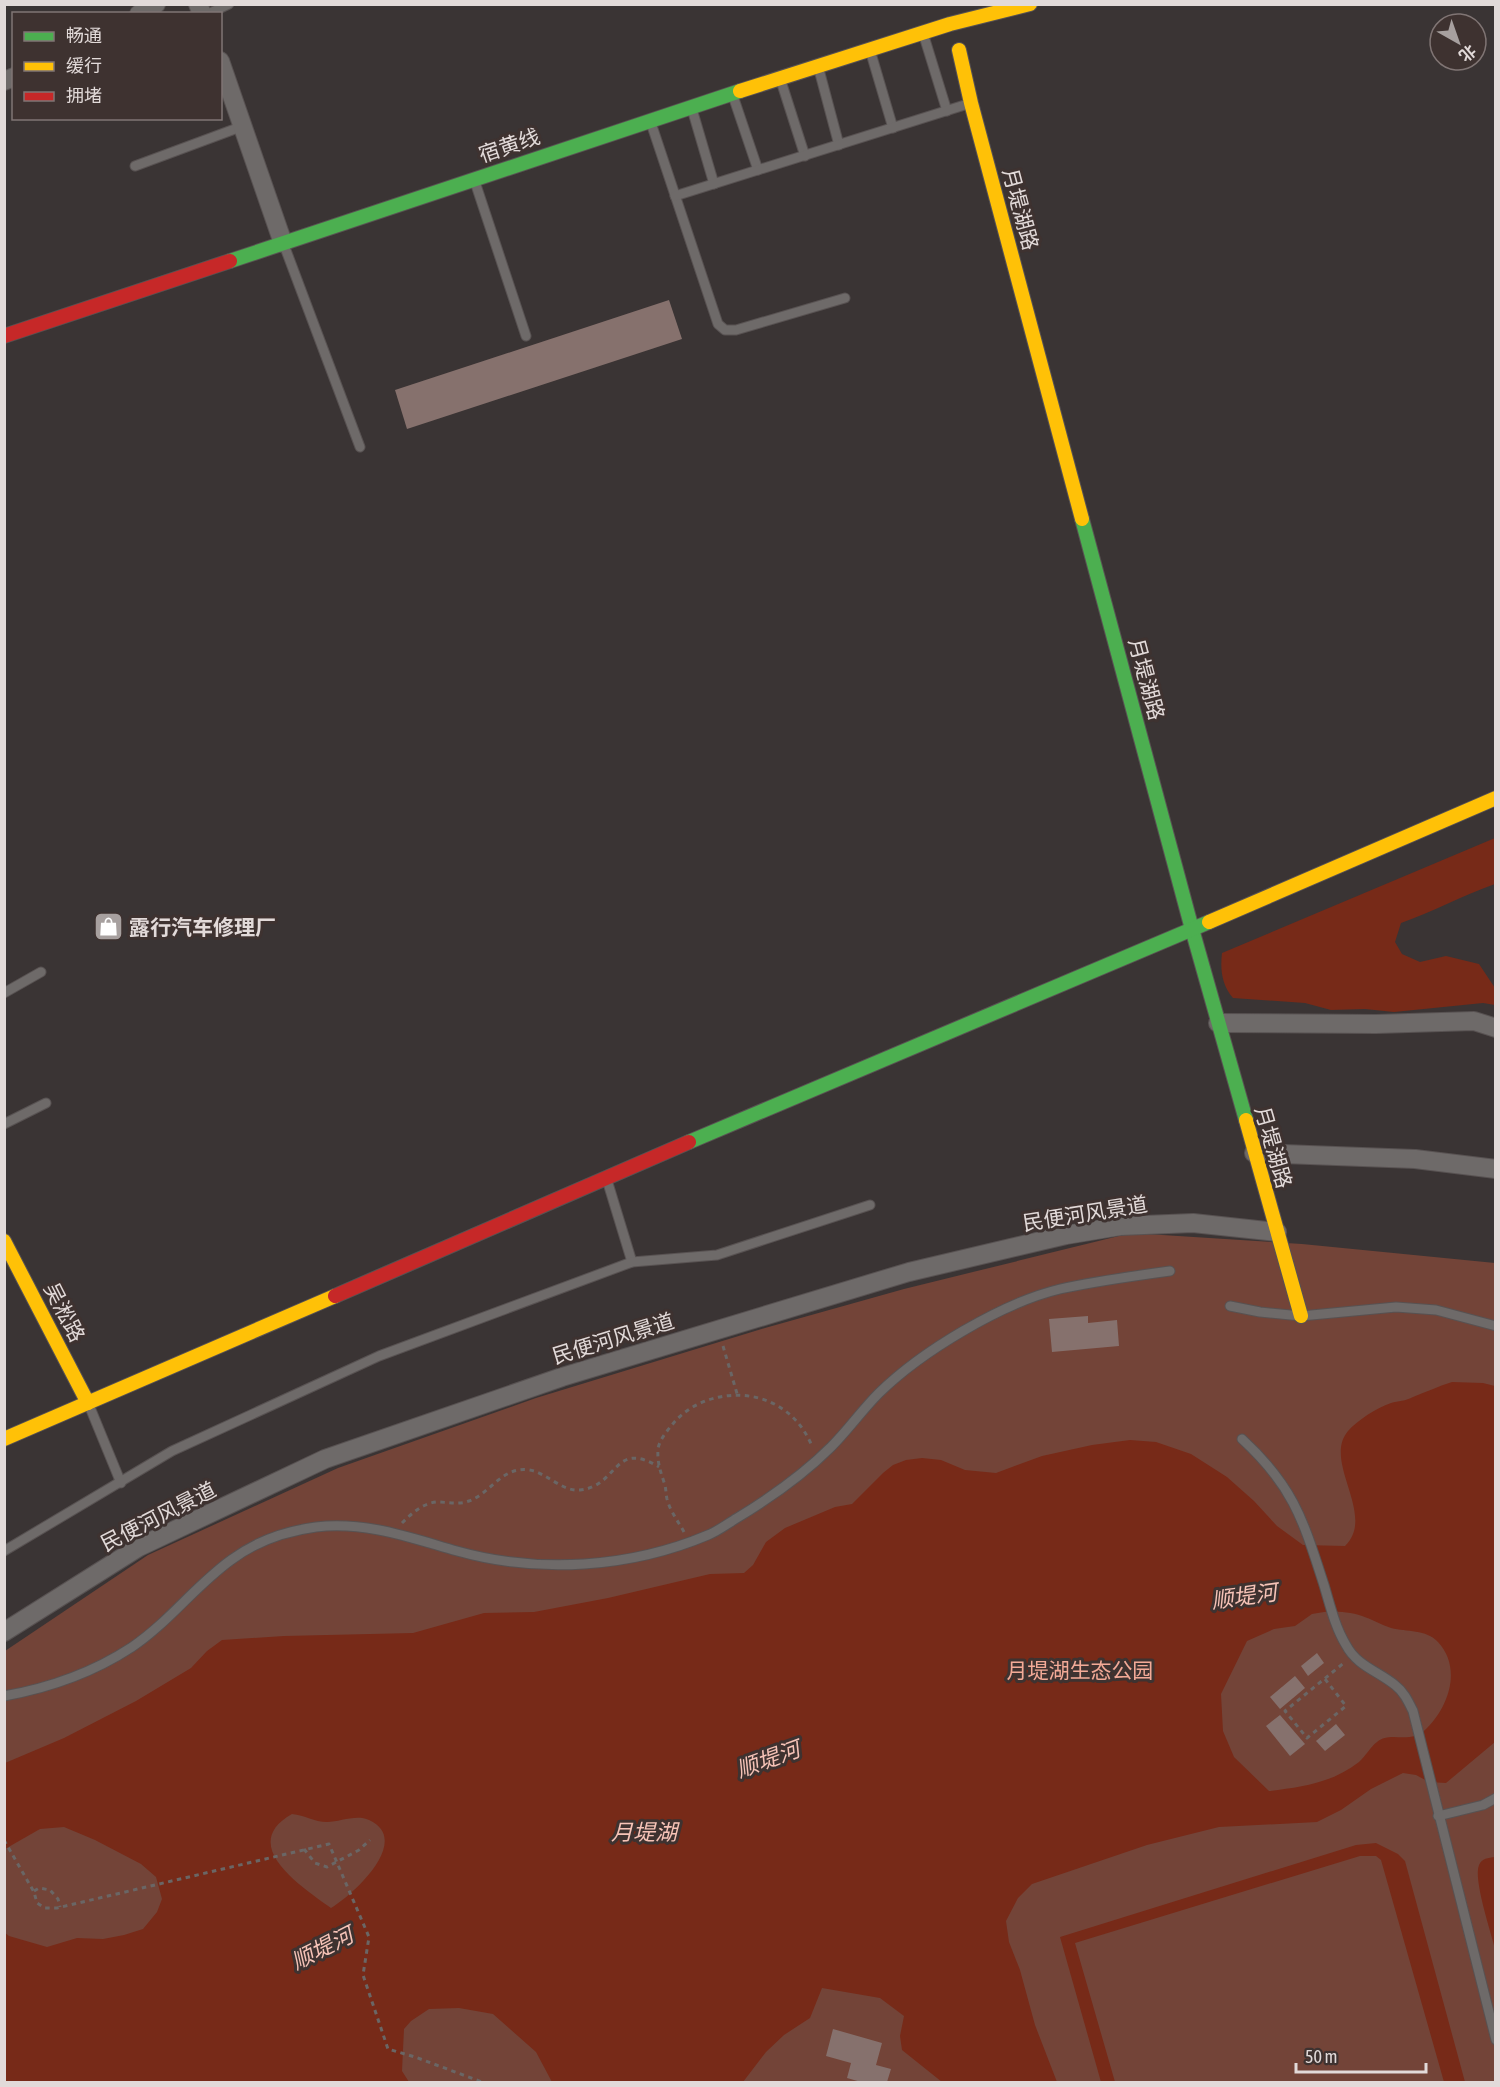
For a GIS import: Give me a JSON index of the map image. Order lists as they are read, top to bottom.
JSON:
{
  "streets": {
    "street": [
      "宿黄线",
      "月堤湖路",
      "民便河风景道",
      "吴淞路"
    ]
  },
  "crossings": [
    ["月堤湖路", "民便河风景道"]
  ],
  "water": ["顺堤河", "月堤湖"],
  "parks": ["月堤湖生态公园"],
  "places": {
    "shop": ["露行汽车修理厂"]
  },
  "legend": ["畅通", "缓行", "拥堵"],
  "scale_bar": "50 m",
  "north": "bottom right"
}
